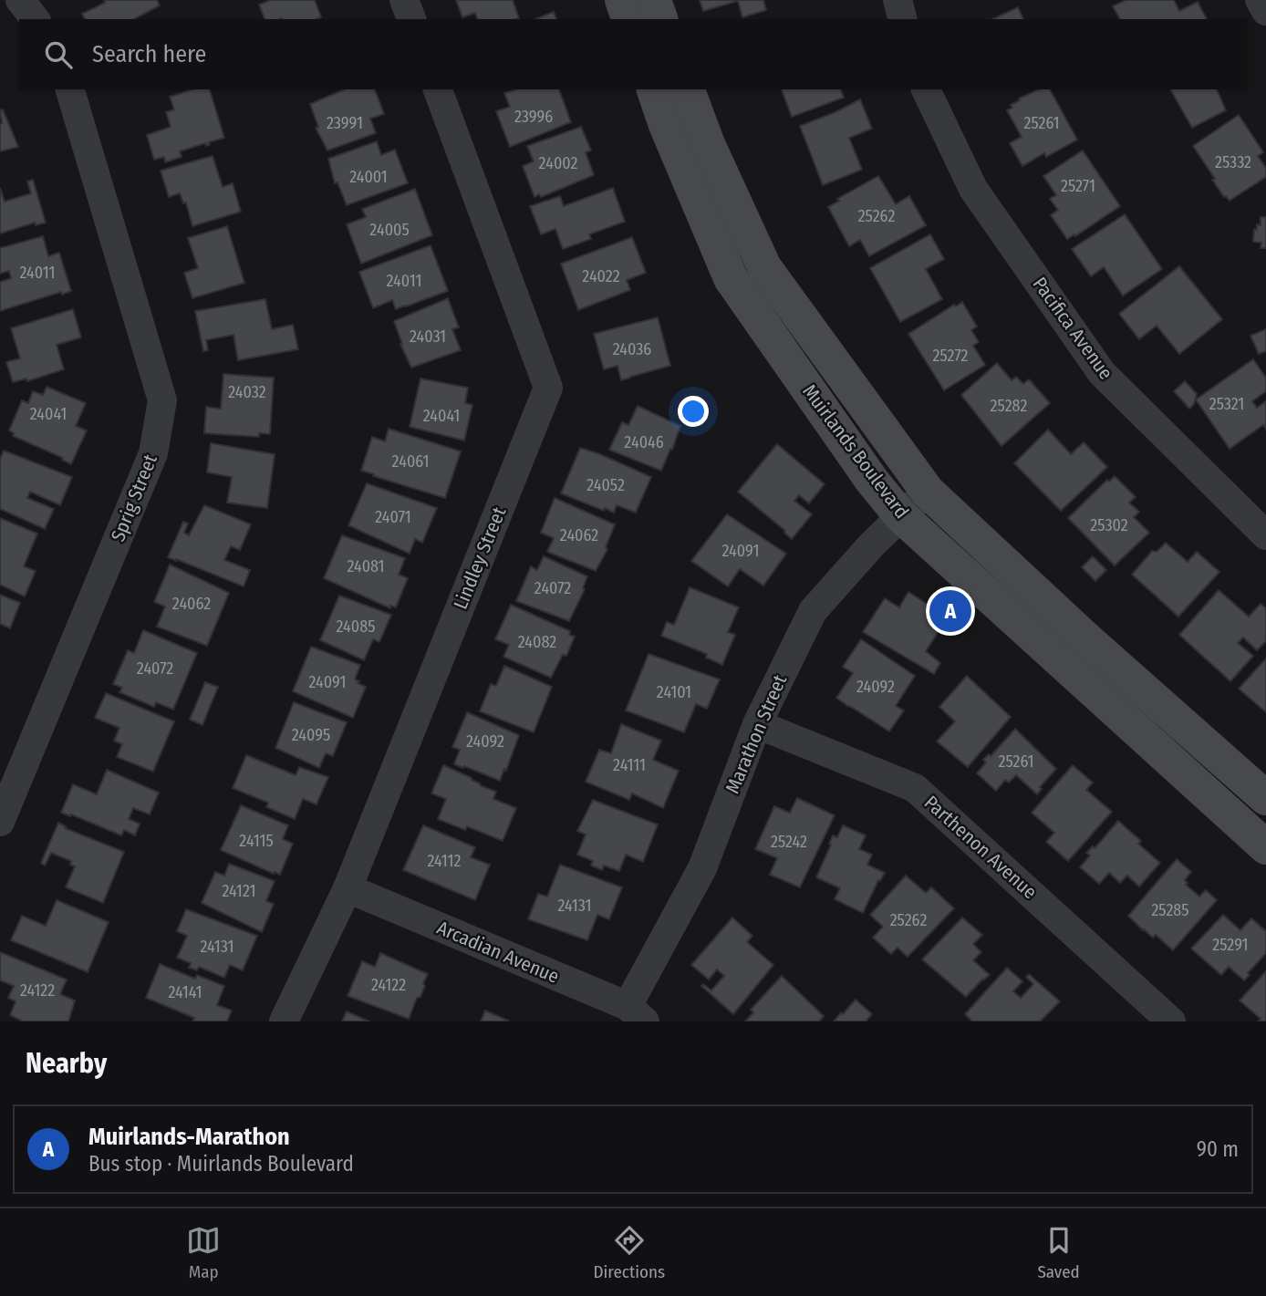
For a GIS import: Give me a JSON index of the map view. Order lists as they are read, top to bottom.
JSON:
{
  "streets": {
    "main road": ["Muirlands Boulevard"],
    "street": [
      "Pacifica Avenue",
      "Sprig Street",
      "Lindley Street",
      "Marathon Street",
      "Parthenon Avenue",
      "Arcadian Avenue"
    ]
  },
  "crossings": [
    ["Muirlands Boulevard", "Marathon Street"],
    ["Lindley Street", "Arcadian Avenue"],
    ["Marathon Street", "Parthenon Avenue"],
    ["Marathon Street", "Arcadian Avenue"]
  ],
  "house_numbers": [
    "23996",
    "23991",
    "25261",
    "25332",
    "24002",
    "24001",
    "25271",
    "25262",
    "24005",
    "24011",
    "24022",
    "24011",
    "24031",
    "24036",
    "25272",
    "24032",
    "25321",
    "25282",
    "24041",
    "24041",
    "24046",
    "24061",
    "24052",
    "24071",
    "25302",
    "24062",
    "24091",
    "24081",
    "24072",
    "24062",
    "24085",
    "24082",
    "24072",
    "24091",
    "24092",
    "24101",
    "24095",
    "24092",
    "25261",
    "24111",
    "24115",
    "25242",
    "24112",
    "24121",
    "24131",
    "25285",
    "25262",
    "25291",
    "24131",
    "24122",
    "24122",
    "24141"
  ],
  "page": {
    "search": "Search here",
    "pins": "A",
    "heading": "Nearby",
    "list": [
      {
        "mark": "A",
        "name": "Muirlands-Marathon",
        "note": "Bus stop · Muirlands Boulevard",
        "value": "90 m"
      }
    ],
    "nav": ["Map", "Directions", "Saved"]
  }
}
